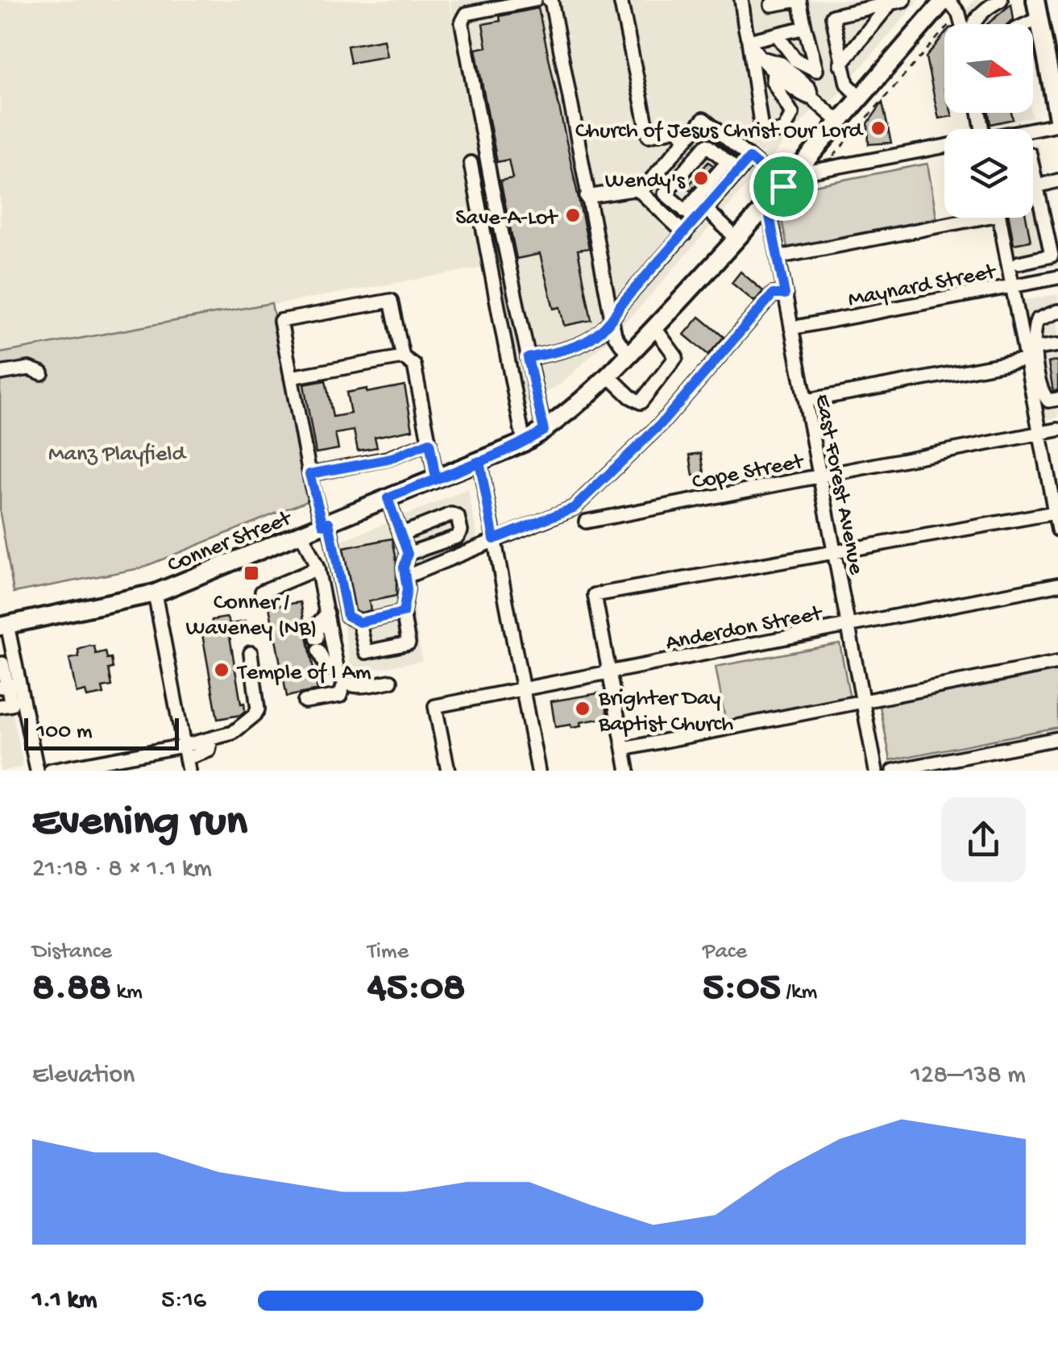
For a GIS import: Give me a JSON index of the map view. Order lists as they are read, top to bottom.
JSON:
{
  "streets": {
    "main road": ["Conner Street"],
    "street": [
      "Maynard Street",
      "Cope Street",
      "East Forest Avenue",
      "Anderdon Street"
    ]
  },
  "crossings": [
    ["Maynard Street", "East Forest Avenue"],
    ["Cope Street", "East Forest Avenue"],
    ["East Forest Avenue", "Conner Street"],
    ["East Forest Avenue", "Anderdon Street"]
  ],
  "parks": ["Manz Playfield"],
  "places": {
    "other": [
      "Church of Jesus Christ Our Lord",
      "Wendy's",
      "Save-A-Lot",
      "Temple of I Am",
      "Brighter Day Baptist Church"
    ],
    "transit": ["Conner / Waveney (NB)"]
  },
  "scale_bar": "100 m",
  "north": "right",
  "page": {
    "scale": "100 m",
    "heading": ["Evening run", "21:18 · 8 × 1.1 km"],
    "stats": [
      ["Distance", "8.88 km"],
      ["Time", "45:08"],
      ["Pace", "5:05 /km"]
    ],
    "chart": ["Elevation", "128–138 m"],
    "list": [
      {
        "name": "1.1 km",
        "note": "5:16"
      }
    ]
  }
}
